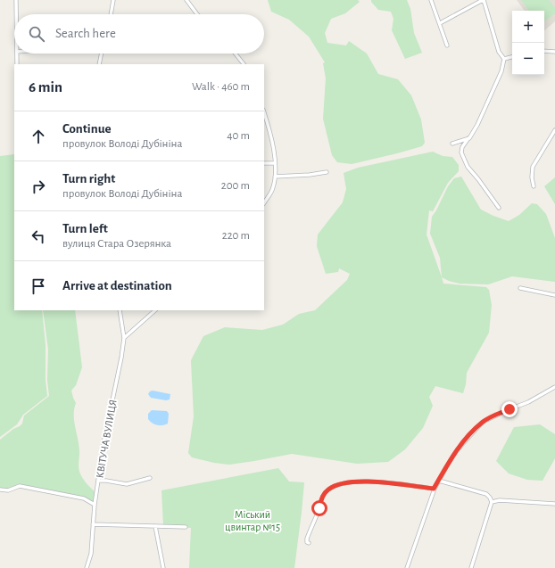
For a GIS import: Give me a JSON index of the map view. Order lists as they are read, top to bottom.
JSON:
{
  "streets": {
    "street": ["КВІТУЧА ВУЛИЦЯ"]
  },
  "parks": ["Міський цвинтар №15"],
  "page": {
    "map_buttons": ["+", "−"],
    "search": "Search here",
    "heading": ["6 min", "Walk · 460 m"],
    "list": [
      ["Continue", "провулок Володі Дубініна", "40 m"],
      ["Turn right", "провулок Володі Дубініна", "200 m"],
      ["Turn left", "вулиця Стара Озерянка", "220 m"],
      "Arrive at destination"
    ]
  }
}
